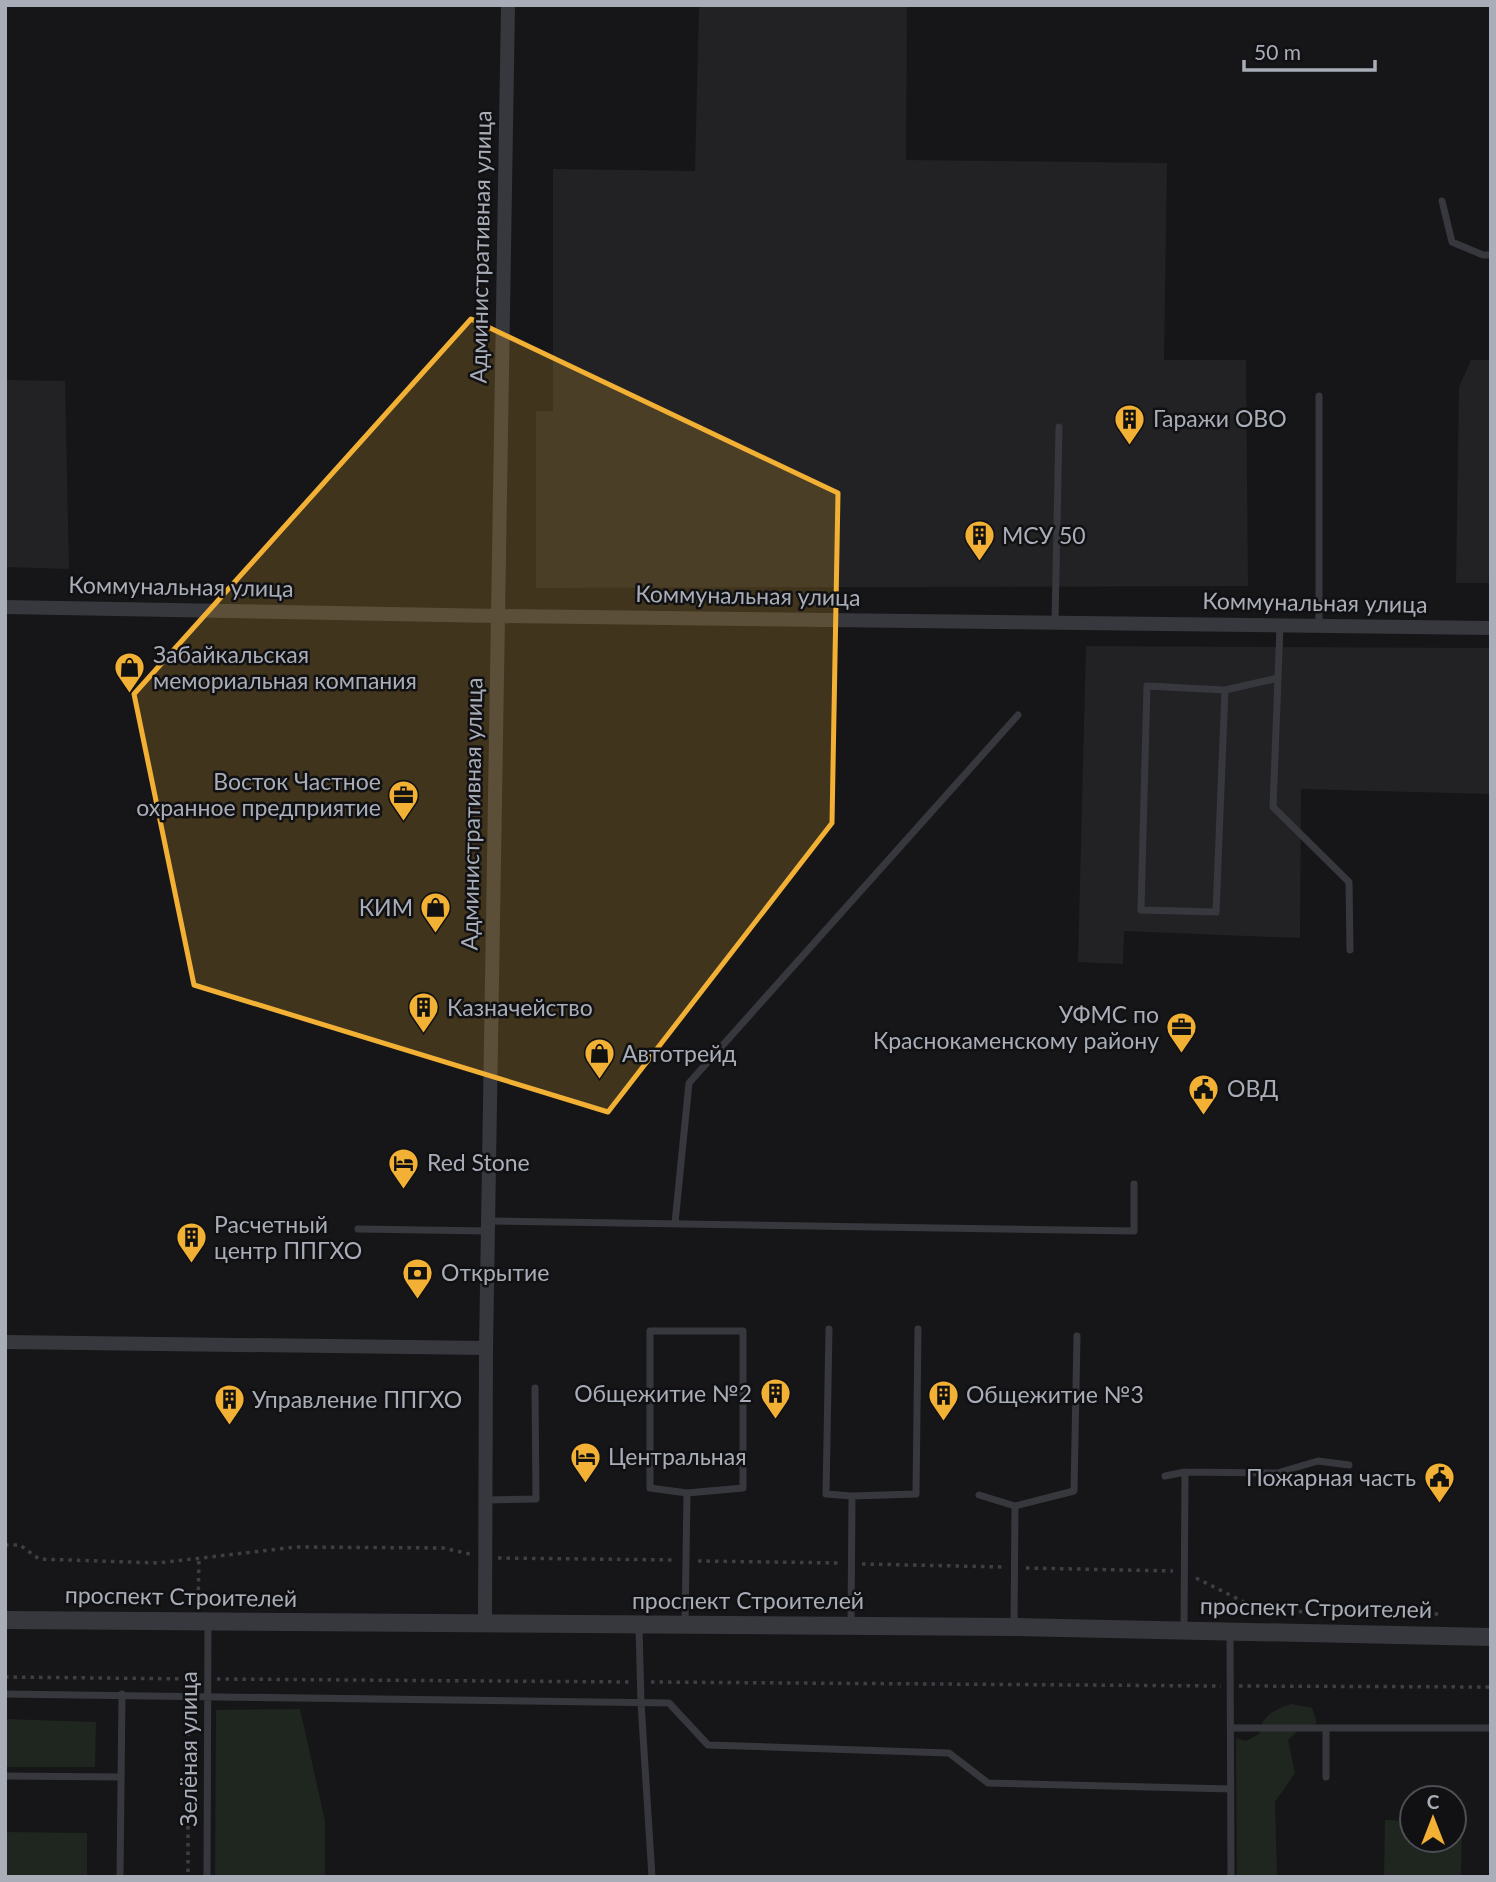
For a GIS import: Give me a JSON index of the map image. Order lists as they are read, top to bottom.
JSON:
{
  "streets": {
    "street": ["Административная улица", "Коммунальная улица", "проспект Строителей"],
    "lane": ["Зелёная улица"]
  },
  "crossings": [
    ["Административная улица", "Коммунальная улица"],
    ["Административная улица", "проспект Строителей"],
    ["проспект Строителей", "Зелёная улица"]
  ],
  "places": {
    "building": [
      "Гаражи ОВО",
      "МСУ 50",
      "Казначейство",
      "Расчетный центр ППГХО",
      "Общежитие №2",
      "Общежитие №3",
      "Управление ППГХО"
    ],
    "shop": ["Забайкальская мемориальная компания", "КИМ", "Автотрейд"],
    "office": ["Восток Частное охранное предприятие", "УФМС по Краснокаменскому району"],
    "public building": ["ОВД", "Пожарная часть"],
    "hotel": ["Red Stone", "Центральная"],
    "bank": ["Открытие"]
  },
  "scale_bar": "50 m",
  "north": "top"
}
